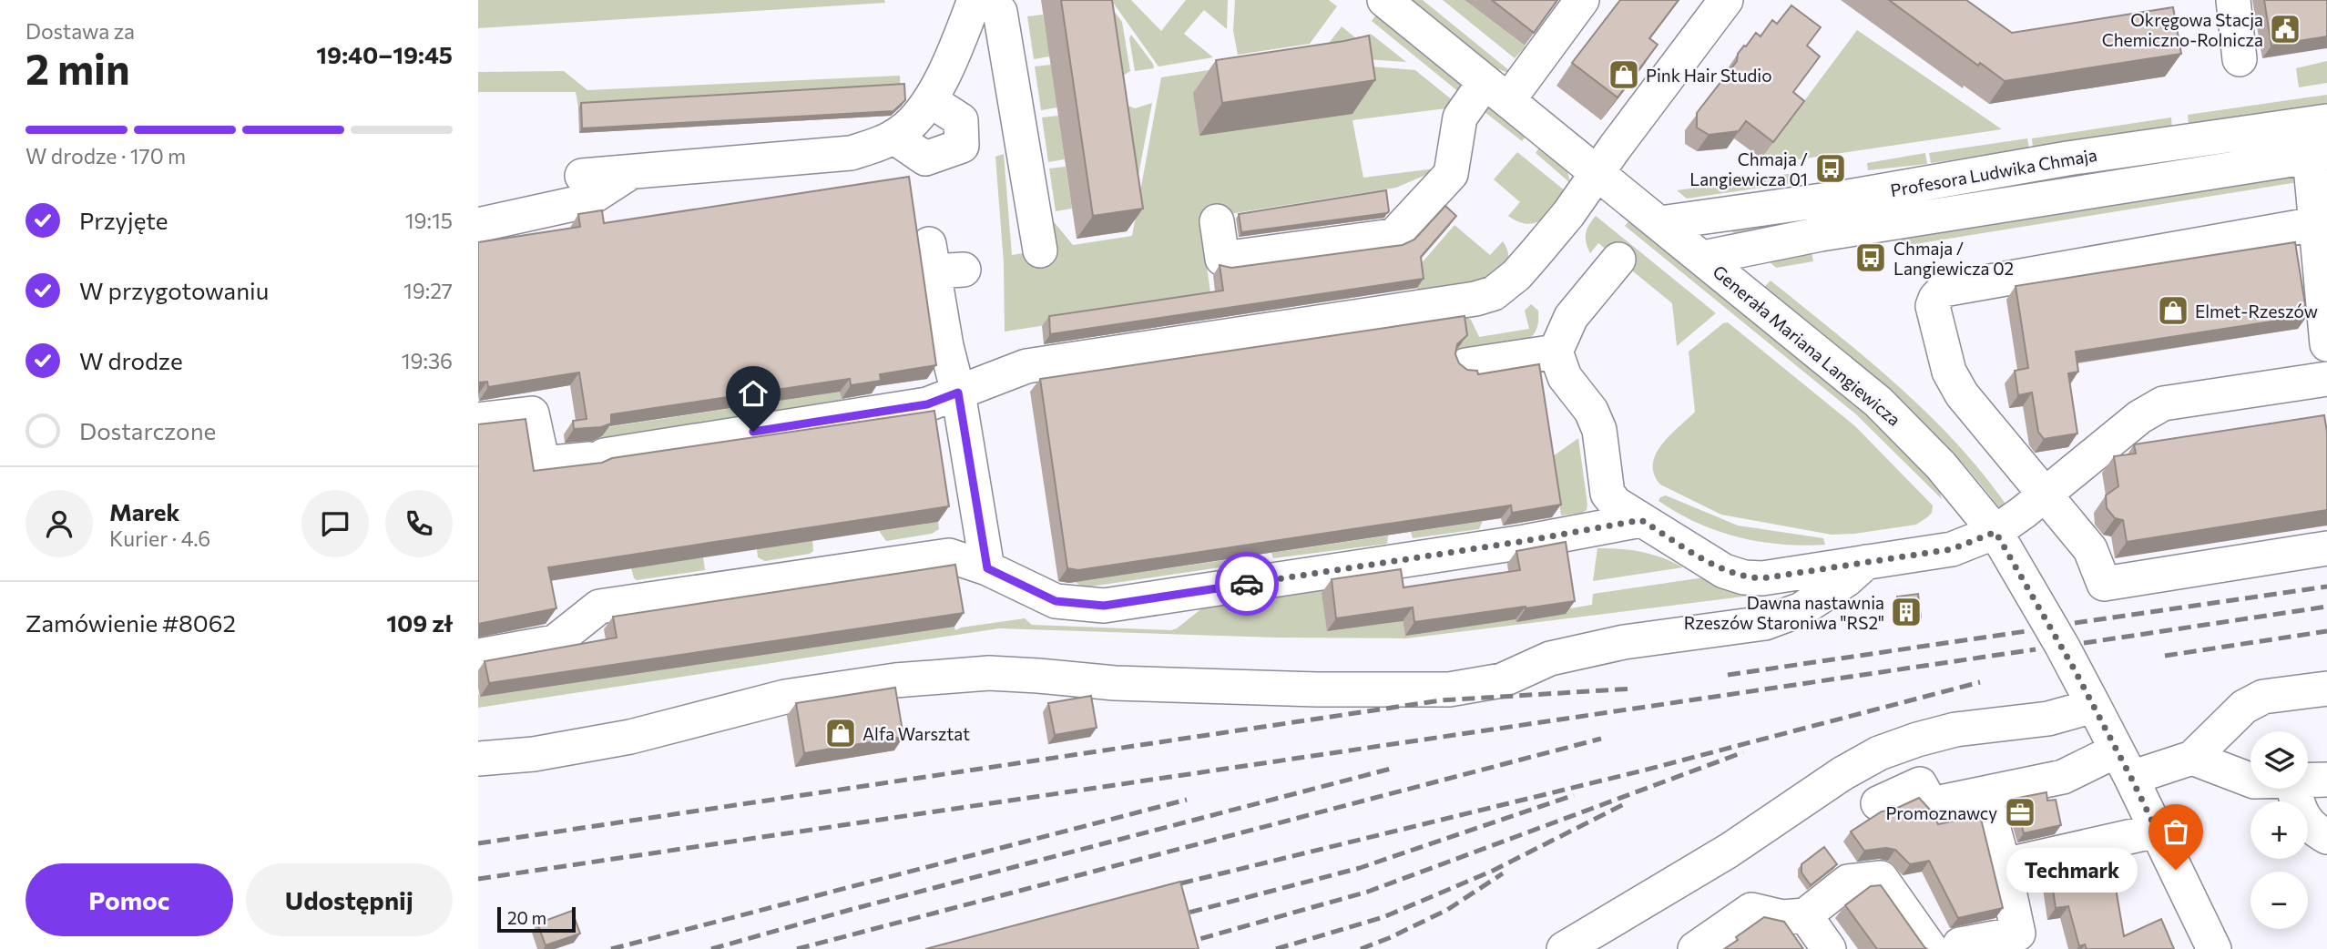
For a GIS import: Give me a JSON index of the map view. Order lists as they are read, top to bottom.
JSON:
{
  "streets": {
    "street": ["Profesora Ludwika Chmaja", "Generała Mariana Langiewicza"]
  },
  "crossings": [
    ["Profesora Ludwika Chmaja", "Generała Mariana Langiewicza"]
  ],
  "places": {
    "public building": ["Okręgowa Stacja Chemiczno-Rolnicza"],
    "shop": ["Pink Hair Studio", "Elmet-Rzeszów", "Alfa Warsztat"],
    "bus stop": ["Chmaja / Langiewicza 01", "Chmaja / Langiewicza 02"],
    "building": ["Dawna nastawnia Rzeszów Staroniwa \"RS2\""],
    "office": ["Promoznawcy"],
    "other": ["Techmark"]
  },
  "scale_bar": "20 m",
  "page": {
    "heading": ["2 min", "Dostawa za", "19:40–19:45"],
    "panel": [
      "Marek",
      "Kurier · 4.6",
      "Zamówienie #8062",
      "109 zł"
    ],
    "bar": "W drodze · 170 m",
    "list": [
      ["Przyjęte", "19:15"],
      ["W przygotowaniu", "19:27"],
      ["W drodze", "19:36"],
      "Dostarczone"
    ],
    "map_buttons": ["+", "−"],
    "bubble": "Techmark",
    "buttons": ["Pomoc", "Udostępnij"],
    "scale": "20 m"
  }
}
